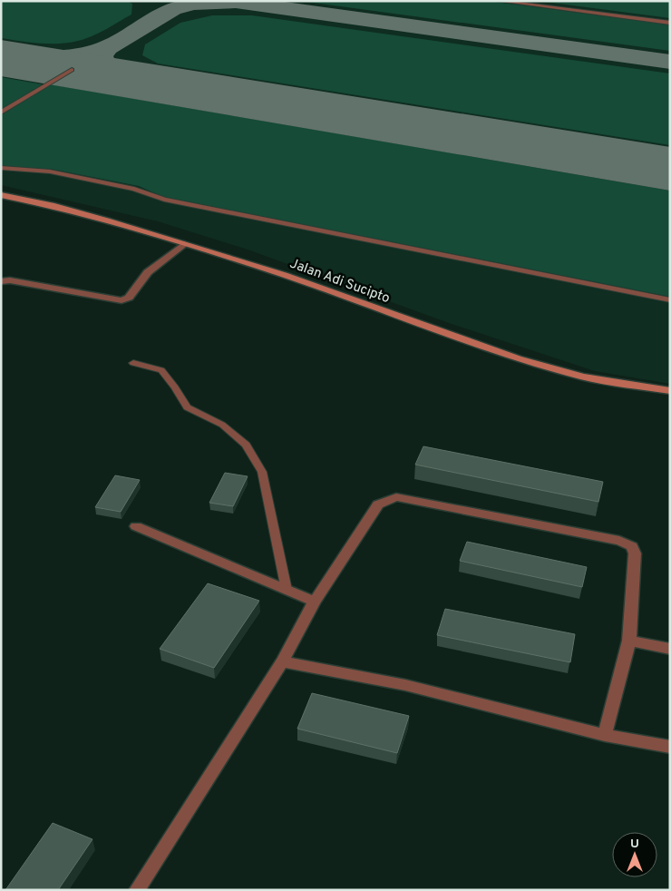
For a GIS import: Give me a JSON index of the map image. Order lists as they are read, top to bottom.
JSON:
{
  "streets": {
    "street": ["Jalan Adi Sucipto"]
  },
  "north": "top"
}
